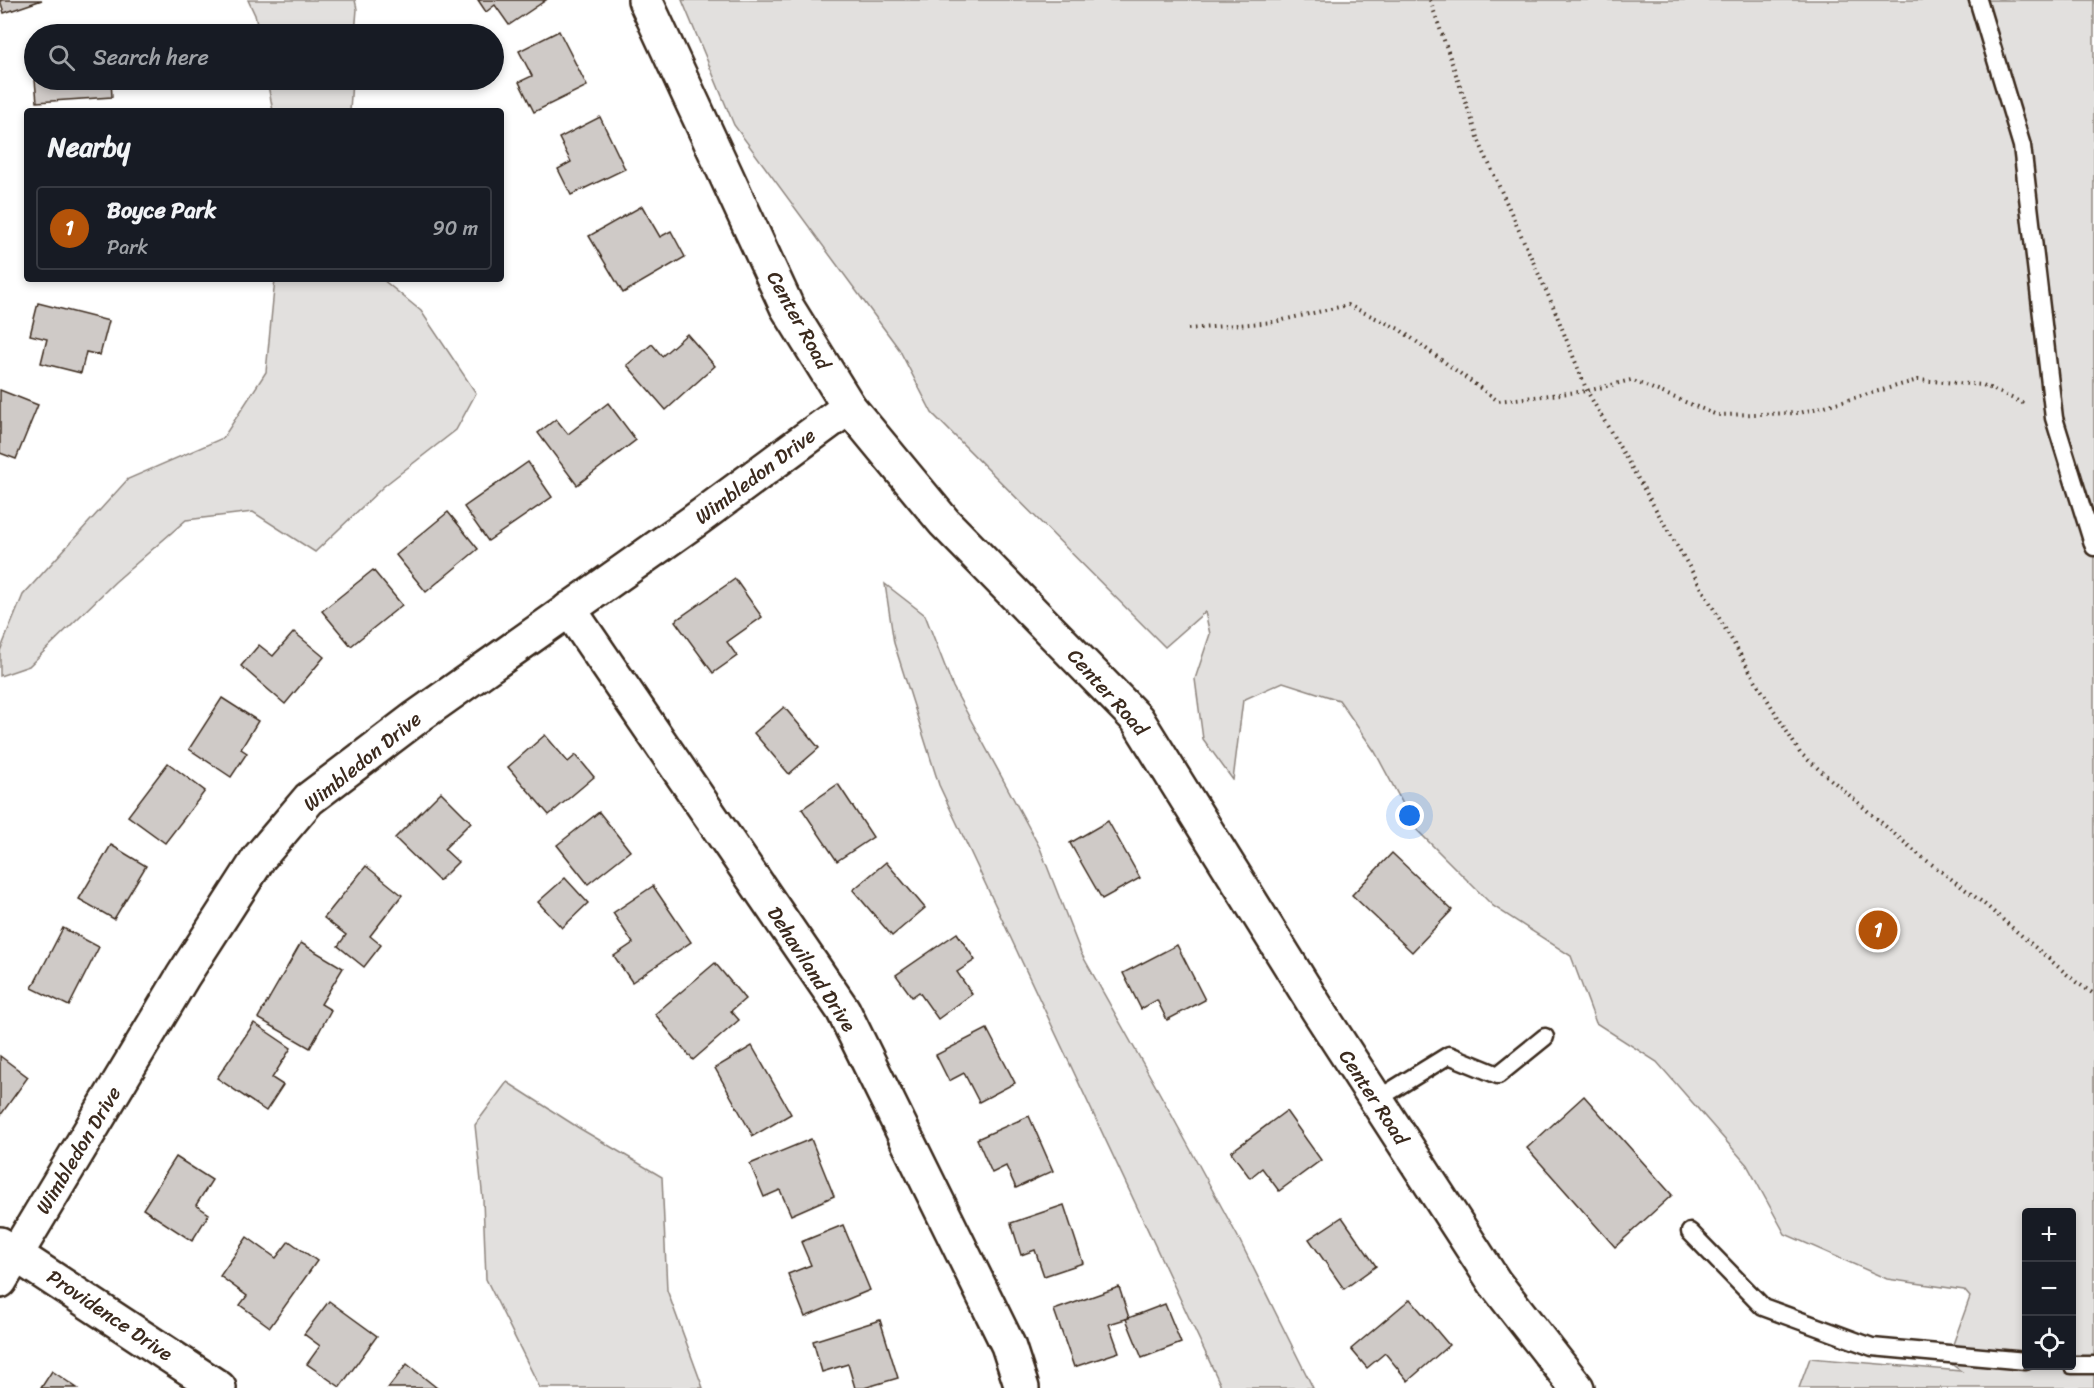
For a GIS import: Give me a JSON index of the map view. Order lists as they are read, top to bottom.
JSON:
{
  "streets": {
    "street": [
      "Center Road",
      "Wimbledon Drive",
      "Dehaviland Drive",
      "Providence Drive"
    ]
  },
  "crossings": [
    ["Center Road", "Wimbledon Drive"],
    ["Wimbledon Drive", "Dehaviland Drive"],
    ["Wimbledon Drive", "Providence Drive"]
  ],
  "page": {
    "search": "Search here",
    "heading": "Nearby",
    "list": [
      {
        "mark": "1",
        "name": "Boyce Park",
        "note": "Park",
        "value": "90 m"
      }
    ],
    "pins": "1",
    "map_buttons": ["+", "−"]
  }
}
